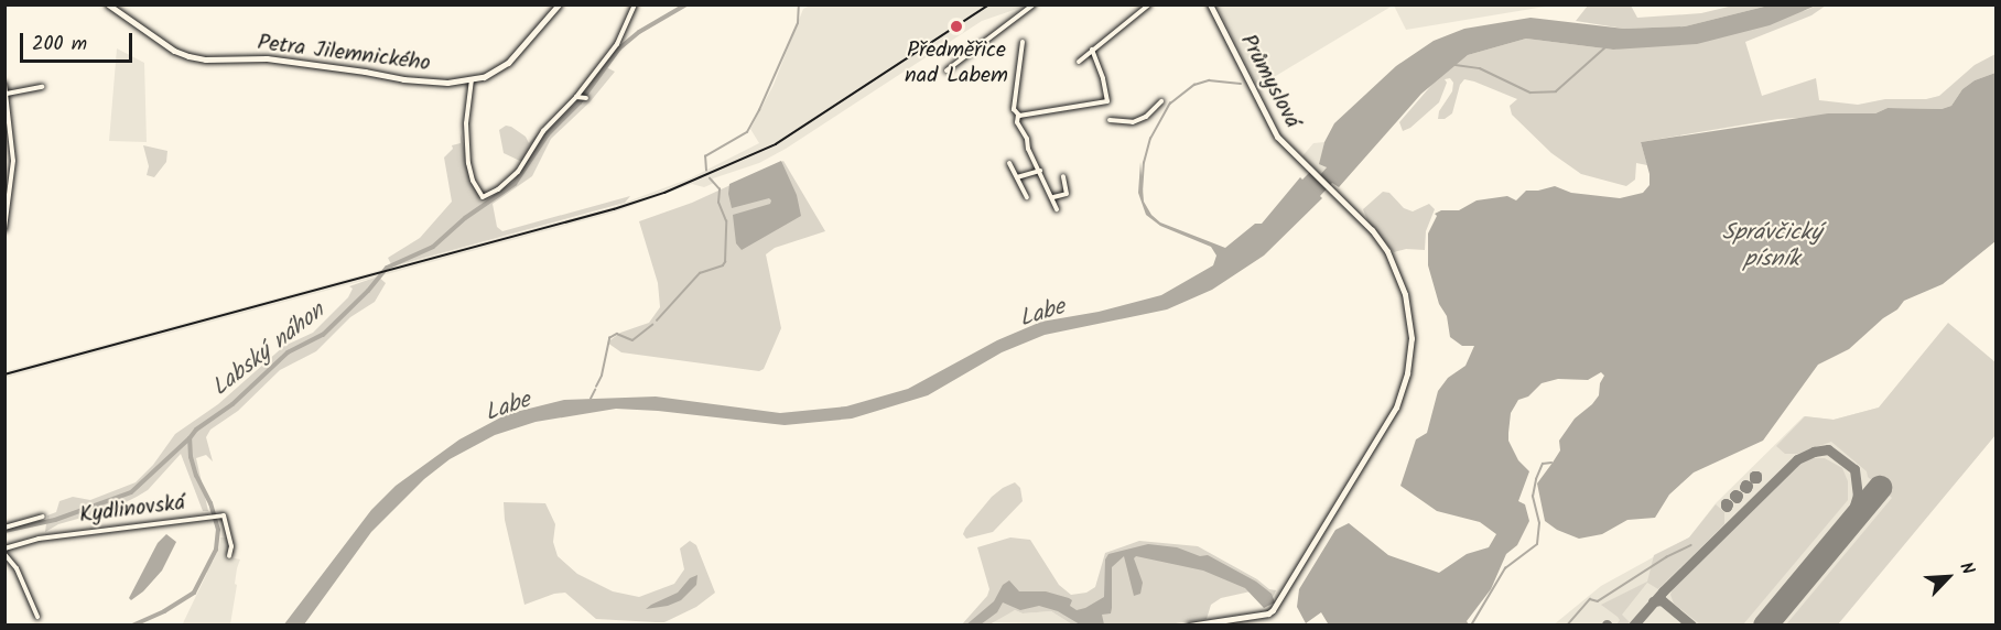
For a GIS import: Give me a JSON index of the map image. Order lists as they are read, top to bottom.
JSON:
{
  "streets": {
    "street": ["Petra Jilemnického", "Průmyslová", "Kydlinovská"]
  },
  "water": ["Správčický písník", "Labe", "Labský náhon"],
  "places": ["Předměřice nad Labem"],
  "scale_bar": "200 m",
  "north": "top right"
}
